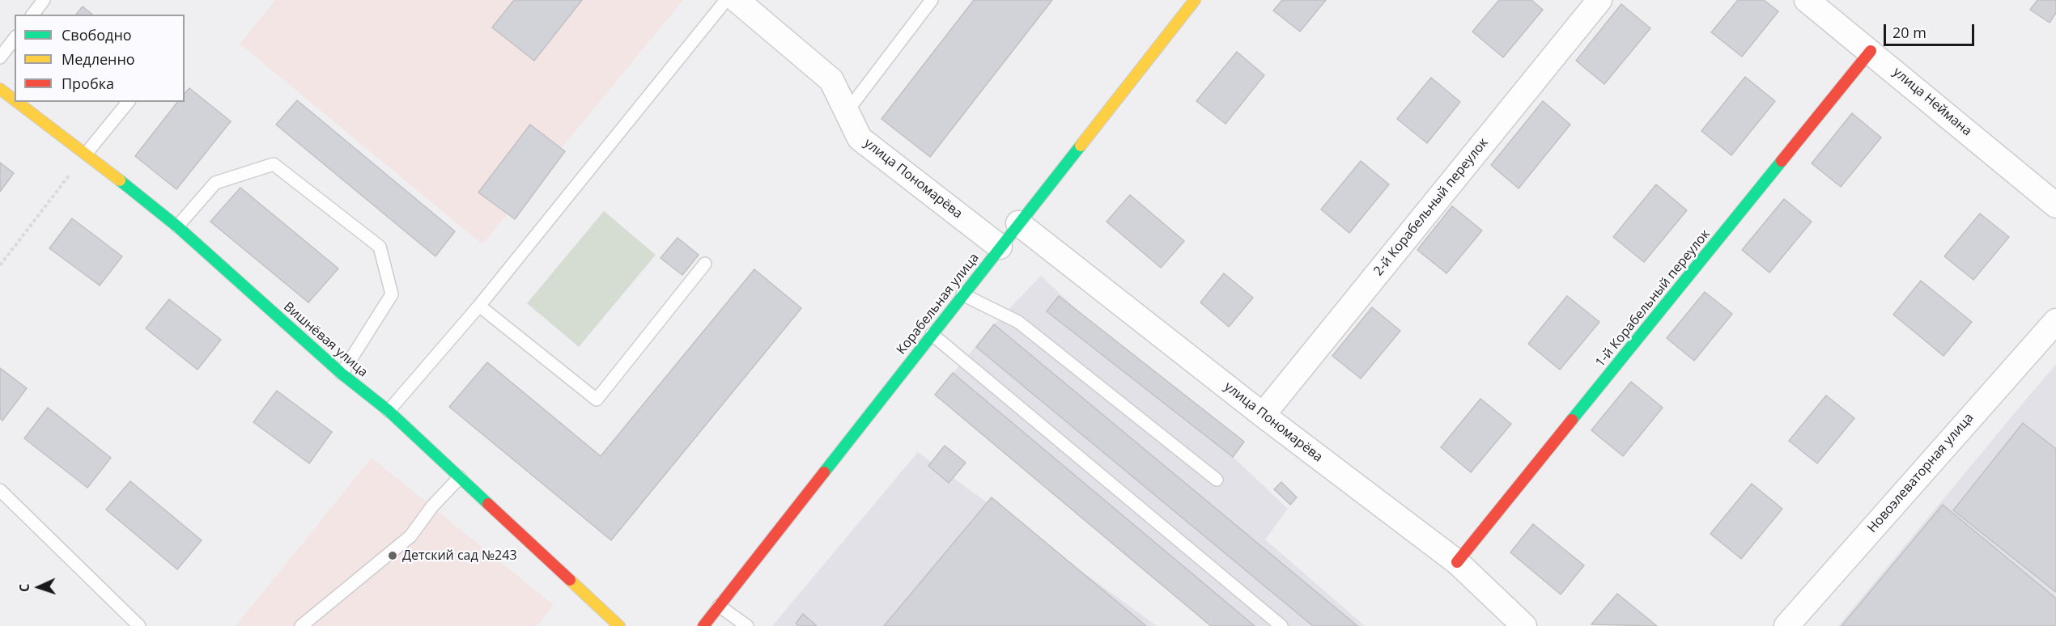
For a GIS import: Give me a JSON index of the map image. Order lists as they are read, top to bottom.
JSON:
{
  "streets": {
    "street": [
      "улица Неймана",
      "улица Пономарёва",
      "2-й Корабельный переулок",
      "1-й Корабельный переулок",
      "Корабельная улица",
      "Вишнёвая улица",
      "Новоэлеваторная улица"
    ]
  },
  "crossings": [
    ["улица Неймана", "1-й Корабельный переулок"],
    ["улица Пономарёва", "2-й Корабельный переулок"],
    ["улица Пономарёва", "1-й Корабельный переулок"],
    ["улица Пономарёва", "Корабельная улица"]
  ],
  "places": ["Детский сад №243"],
  "legend": ["Свободно", "Медленно", "Пробка"],
  "scale_bar": "20 m",
  "north": "left"
}
